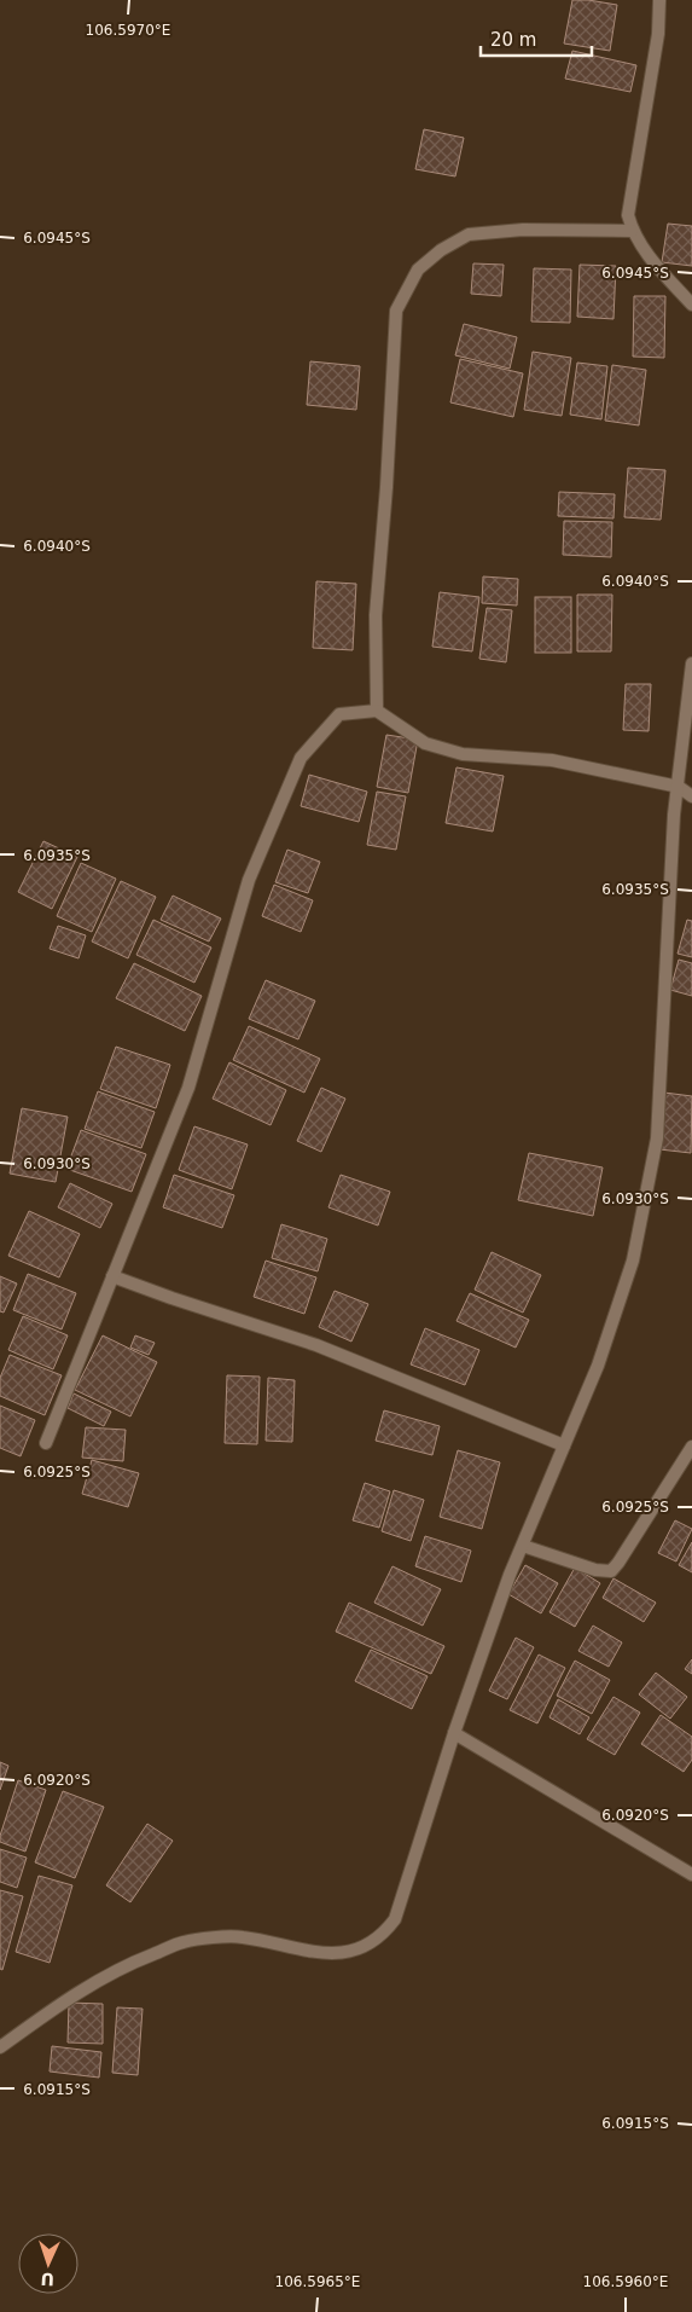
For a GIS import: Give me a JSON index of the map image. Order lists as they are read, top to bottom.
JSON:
{
  "scale_bar": "20 m",
  "north": "bottom",
  "coordinates": [
    "106.5970°E",
    "6.0945°S",
    "6.0940°S",
    "6.0935°S",
    "6.0930°S",
    "6.0925°S",
    "6.0920°S",
    "6.0915°S",
    "106.5965°E",
    "106.5960°E"
  ]
}
